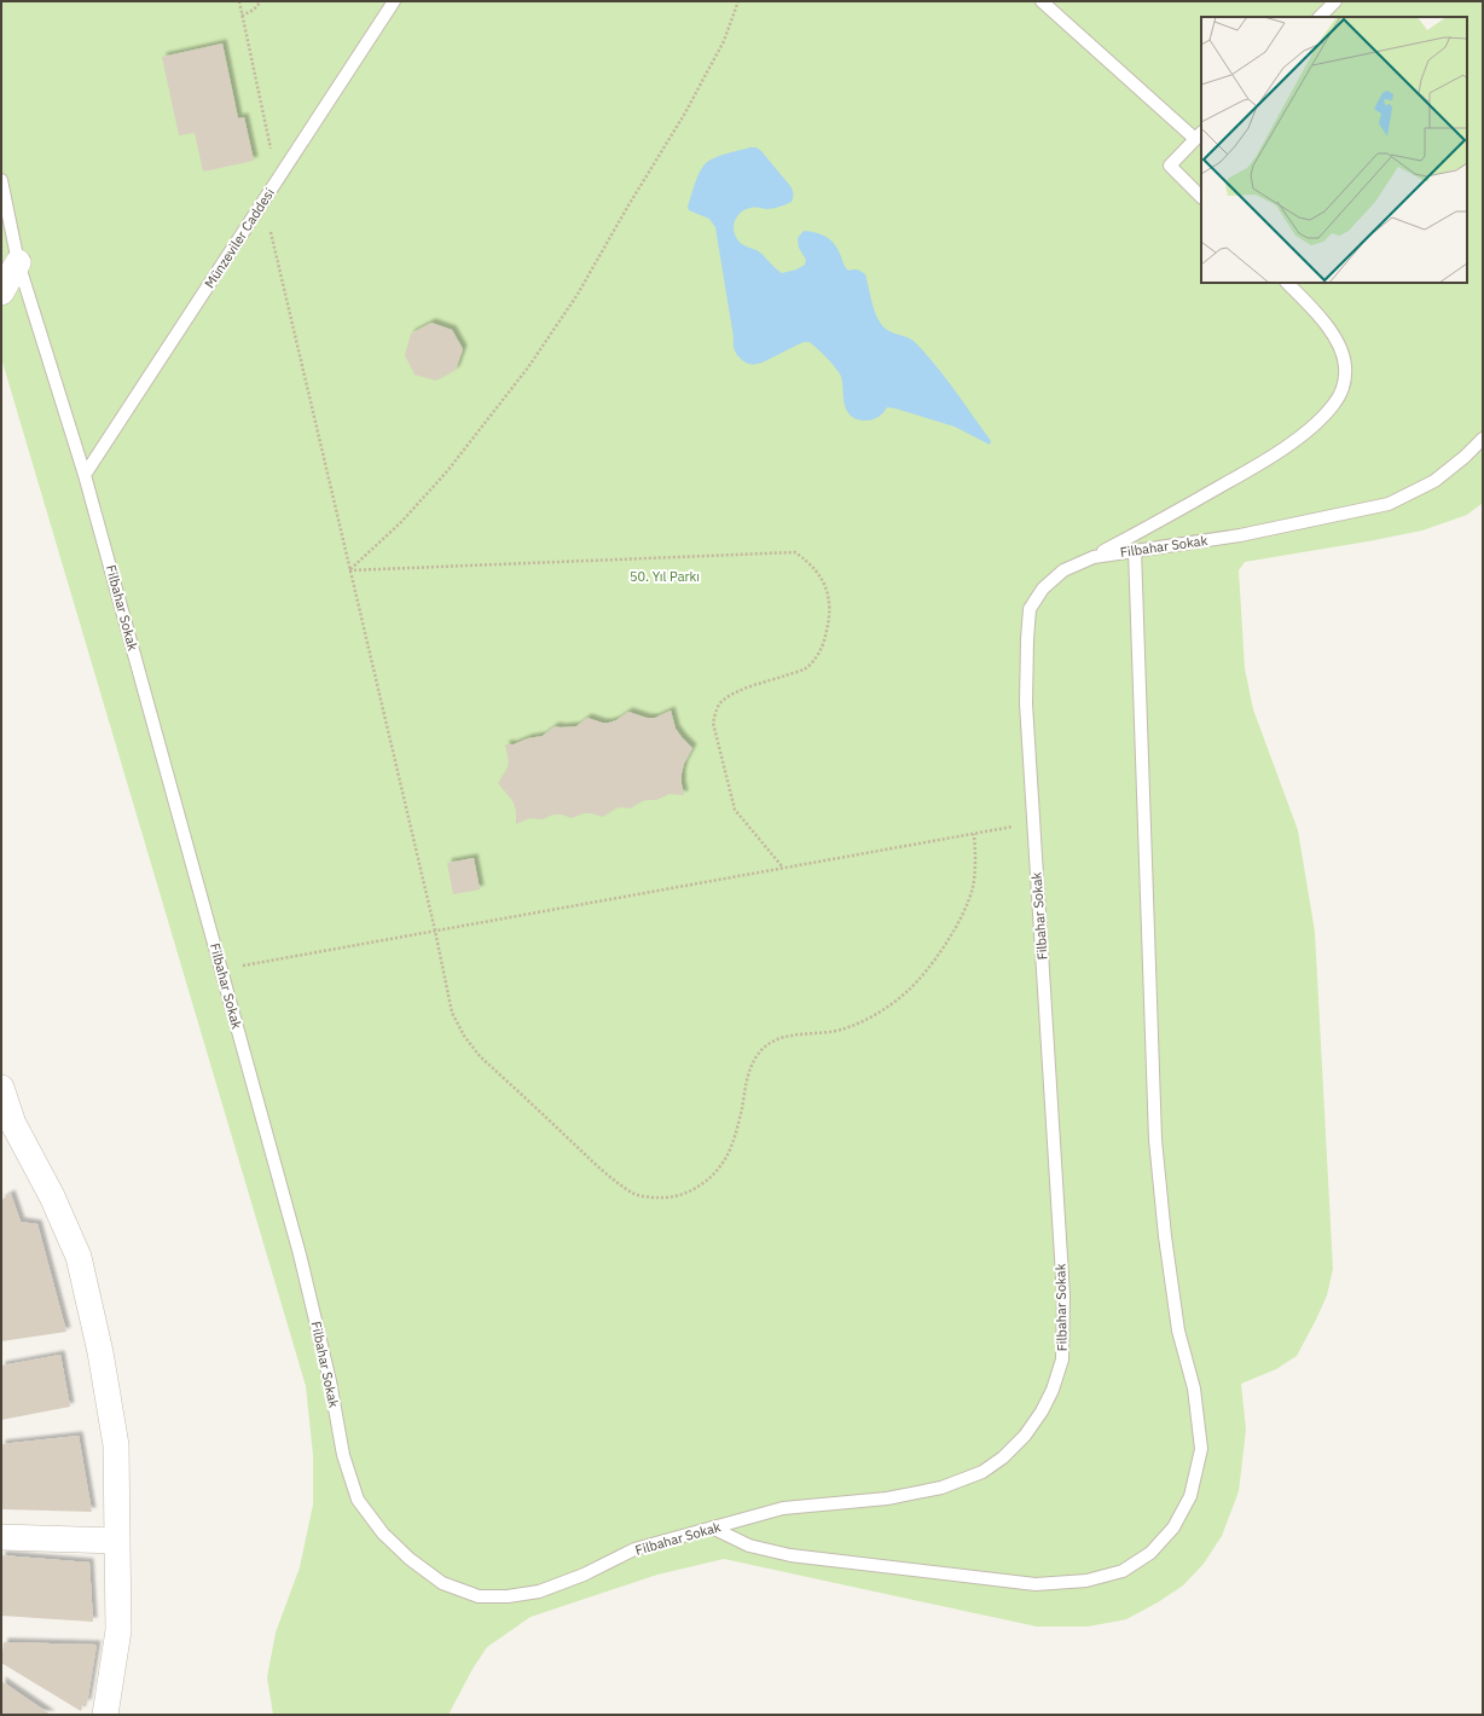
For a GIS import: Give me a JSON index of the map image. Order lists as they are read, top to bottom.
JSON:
{
  "streets": {
    "lane": ["Münzeviler Caddesi", "Filbahar Sokak"]
  },
  "crossings": [
    ["Münzeviler Caddesi", "Filbahar Sokak"]
  ],
  "parks": ["50. Yıl Parkı"]
}
